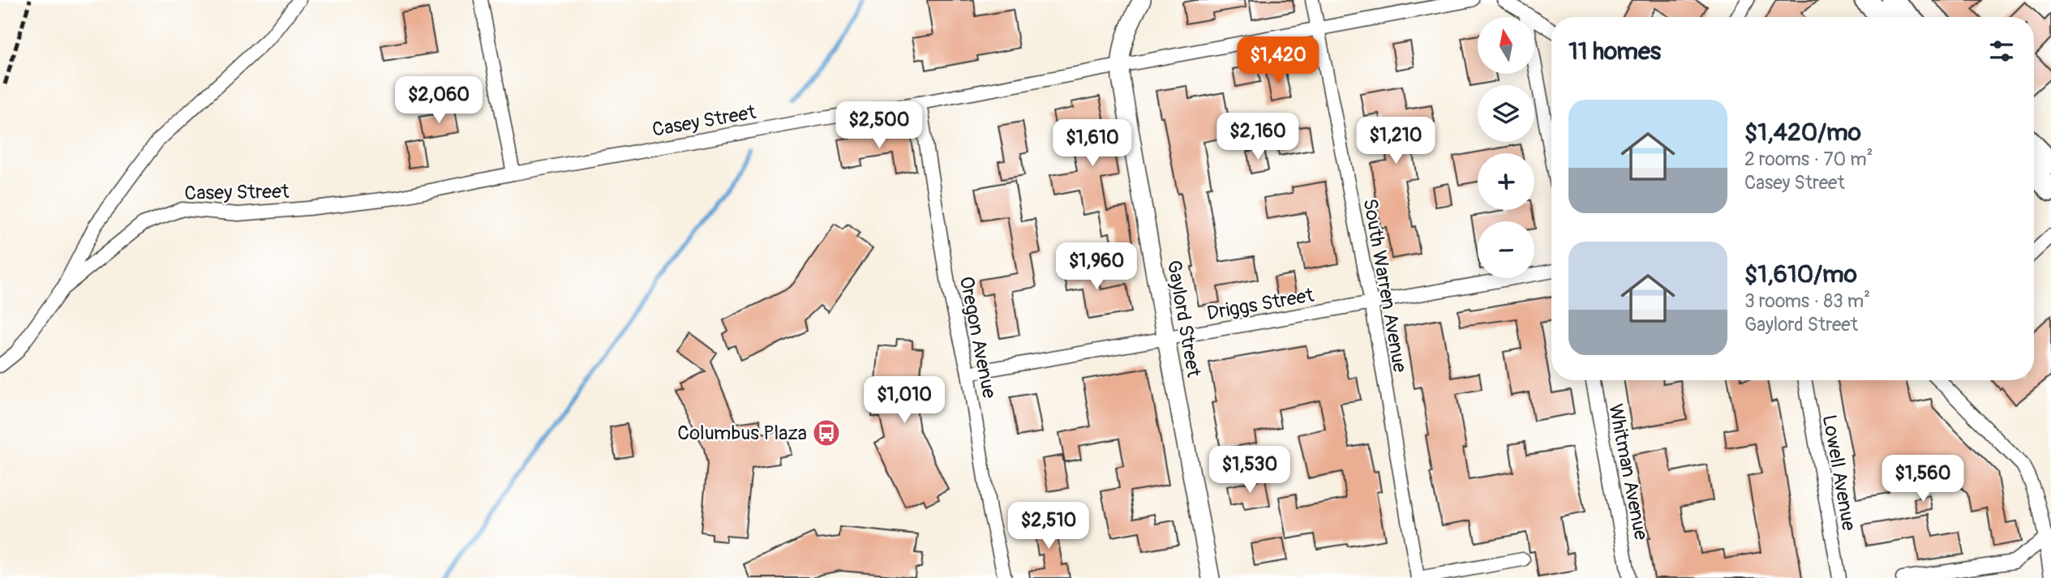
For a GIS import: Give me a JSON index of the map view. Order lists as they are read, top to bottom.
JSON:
{
  "streets": {
    "street": [
      "Casey Street",
      "South Warren Avenue",
      "Driggs Street",
      "Gaylord Street",
      "Oregon Avenue",
      "Whitman Avenue",
      "Lowell Avenue"
    ]
  },
  "crossings": [
    ["Casey Street", "South Warren Avenue"],
    ["Casey Street", "Gaylord Street"],
    ["Casey Street", "Oregon Avenue"],
    ["South Warren Avenue", "Driggs Street"],
    ["Driggs Street", "Gaylord Street"],
    ["Driggs Street", "Oregon Avenue"]
  ],
  "places": {
    "bus stop": ["Columbus Plaza"]
  },
  "north": "top",
  "page": {
    "map_buttons": ["+", "−"],
    "heading": "11 homes",
    "price": [
      "$1,420",
      "$2,060",
      "$2,500",
      "$2,160",
      "$1,210",
      "$1,610",
      "$1,960",
      "$1,010",
      "$1,530",
      "$1,560",
      "$2,510"
    ],
    "list": [
      {
        "name": "$1,420/mo",
        "note": "2 rooms · 70 m² · Casey Street"
      },
      {
        "name": "$1,610/mo",
        "note": "3 rooms · 83 m² · Gaylord Street"
      }
    ]
  }
}
